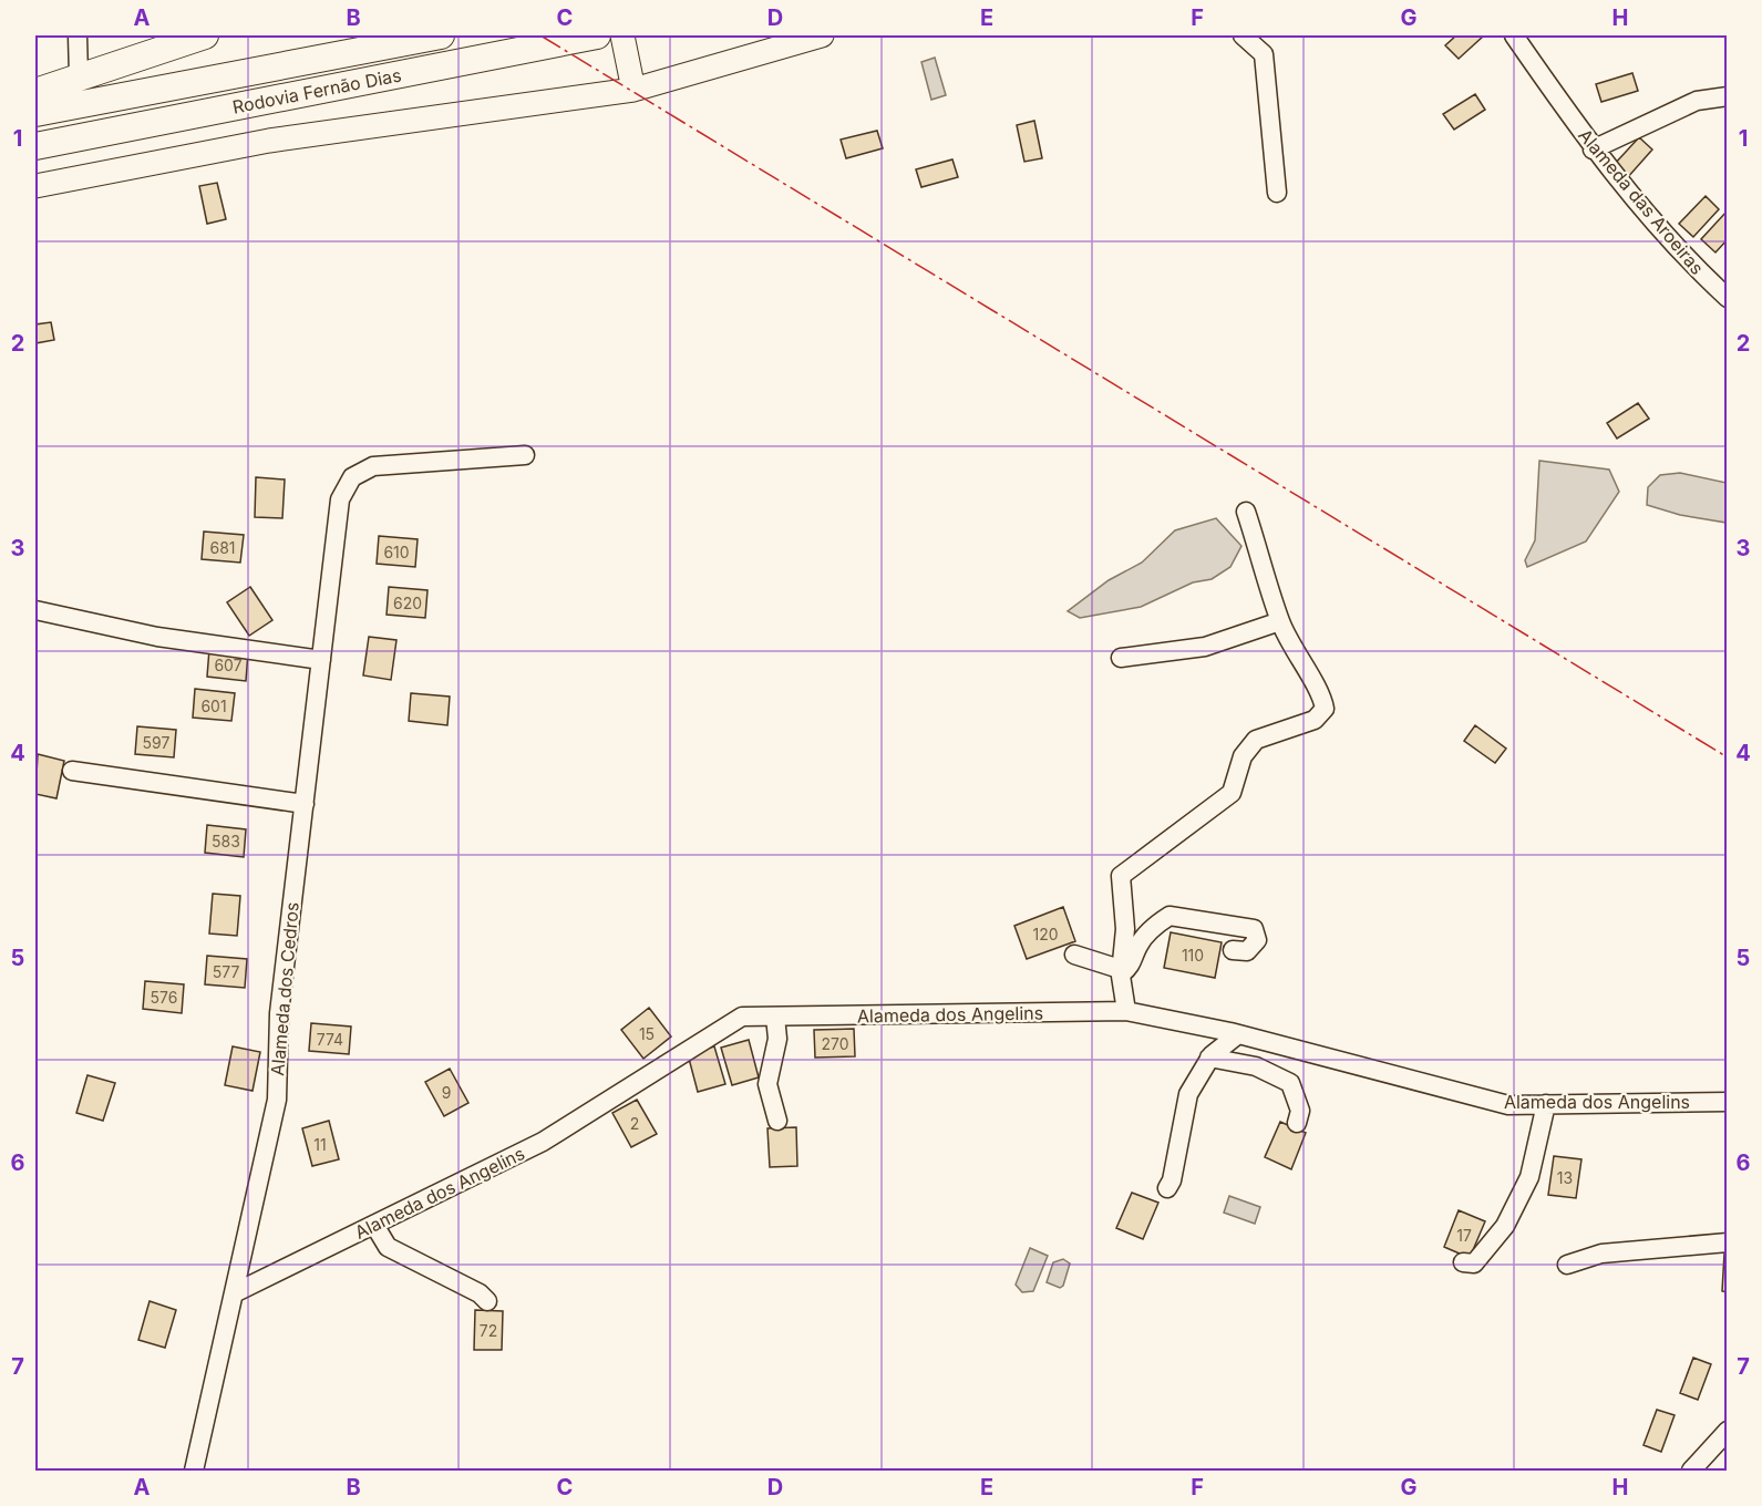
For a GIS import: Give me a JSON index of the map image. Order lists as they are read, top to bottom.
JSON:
{
  "streets": {
    "highway": ["Rodovia Fernão Dias"],
    "street": ["Alameda das Aroeiras", "Alameda dos Cedros", "Alameda dos Angelins"]
  },
  "crossings": [
    ["Alameda dos Cedros", "Alameda dos Angelins"]
  ],
  "house_numbers": [
    "681",
    "610",
    "620",
    "607",
    "601",
    "597",
    "583",
    "120",
    "110",
    "577",
    "576",
    "15",
    "774",
    "270",
    "9",
    "2",
    "11",
    "13",
    "17",
    "72"
  ],
  "grid": {
    "columns": [
      "A",
      "B",
      "C",
      "D",
      "E",
      "F",
      "G",
      "H"
    ],
    "rows": [
      "1",
      "2",
      "3",
      "4",
      "5",
      "6",
      "7"
    ]
  }
}
